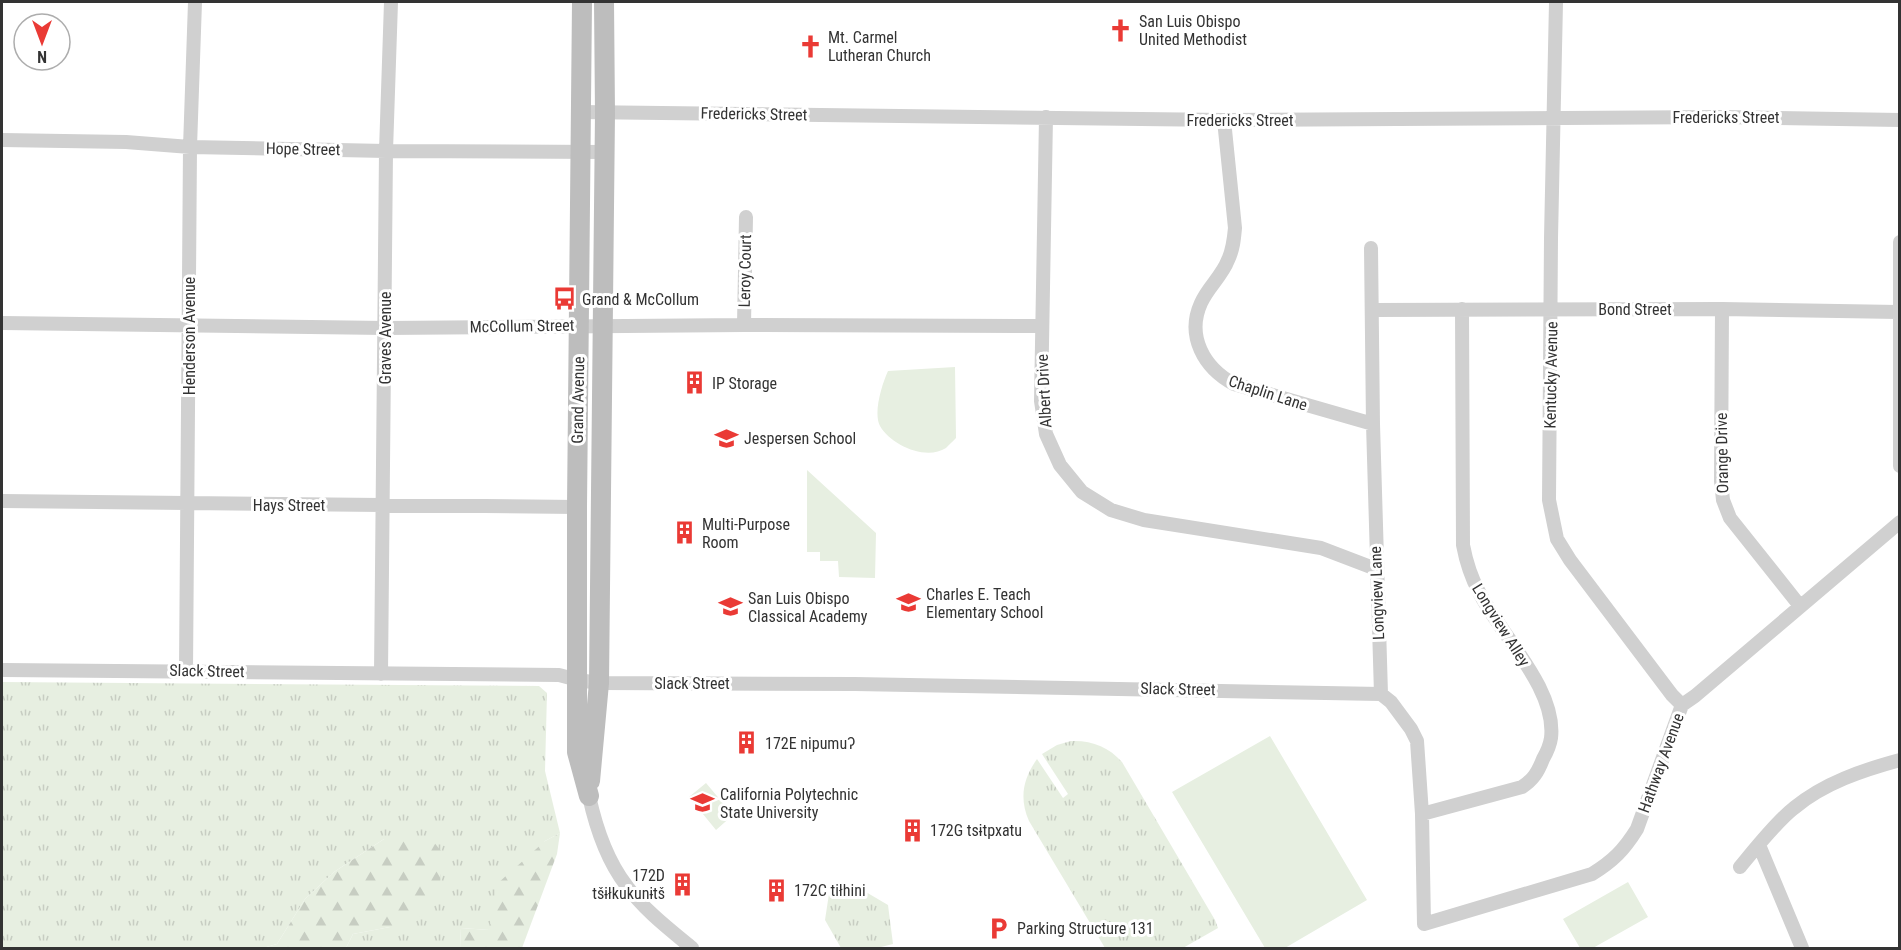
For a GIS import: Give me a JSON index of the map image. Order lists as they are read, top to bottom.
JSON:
{
  "streets": {
    "street": [
      "Fredericks Street",
      "Hope Street",
      "Leroy Court",
      "Bond Street",
      "McCollum Street",
      "Henderson Avenue",
      "Graves Avenue",
      "Kentucky Avenue",
      "Albert Drive",
      "Chaplin Lane",
      "Grand Avenue",
      "Orange Drive",
      "Hays Street",
      "Longview Lane",
      "Longview Alley",
      "Slack Street",
      "Hathway Avenue"
    ]
  },
  "crossings": [
    ["Fredericks Street", "Kentucky Avenue"],
    ["Fredericks Street", "Albert Drive"],
    ["Fredericks Street", "Chaplin Lane"],
    ["Fredericks Street", "Grand Avenue"],
    ["Hope Street", "Henderson Avenue"],
    ["Hope Street", "Graves Avenue"],
    ["Hope Street", "Grand Avenue"],
    ["Leroy Court", "McCollum Street"],
    ["Bond Street", "Kentucky Avenue"],
    ["Bond Street", "Orange Drive"],
    ["Bond Street", "Longview Lane"],
    ["Bond Street", "Longview Alley"],
    ["McCollum Street", "Henderson Avenue"],
    ["McCollum Street", "Graves Avenue"],
    ["McCollum Street", "Albert Drive"],
    ["McCollum Street", "Grand Avenue"],
    ["Henderson Avenue", "Hays Street"],
    ["Henderson Avenue", "Slack Street"],
    ["Graves Avenue", "Hays Street"],
    ["Graves Avenue", "Slack Street"],
    ["Kentucky Avenue", "Hathway Avenue"],
    ["Albert Drive", "Longview Lane"],
    ["Chaplin Lane", "Longview Lane"],
    ["Grand Avenue", "Hays Street"],
    ["Grand Avenue", "Slack Street"],
    ["Orange Drive", "Hathway Avenue"],
    ["Longview Lane", "Slack Street"],
    ["Longview Alley", "Hathway Avenue"]
  ],
  "places": {
    "church": ["San Luis Obispo United Methodist", "Mt. Carmel Lutheran Church"],
    "bus stop": ["Grand & McCollum"],
    "building": [
      "IP Storage",
      "Multi-Purpose Room",
      "172E nipumuʔ",
      "172G tsɨtpxatu",
      "172D tšɨłkukunɨtš",
      "172C tiłhini"
    ],
    "school or university": [
      "Jespersen School",
      "Charles E. Teach Elementary School",
      "San Luis Obispo Classical Academy",
      "California Polytechnic State University"
    ],
    "parking": ["Parking Structure 131"]
  },
  "north": "bottom"
}
